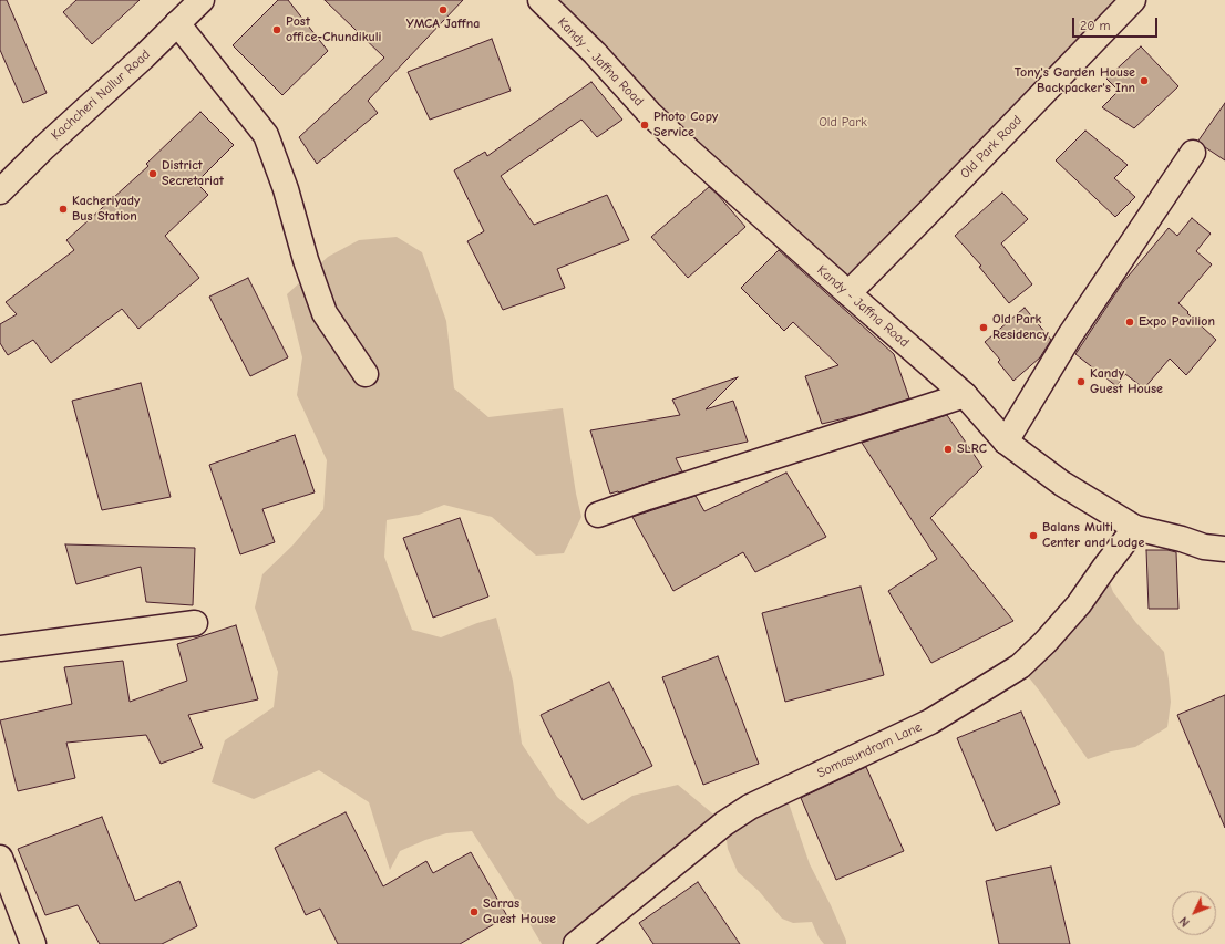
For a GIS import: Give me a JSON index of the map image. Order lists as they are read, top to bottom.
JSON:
{
  "streets": {
    "main road": [
      "Kandy - Jaffna Road",
      "Kachcheri Nallur Road",
      "Old Park Road",
      "Somasundram Lane"
    ]
  },
  "crossings": [
    ["Kandy - Jaffna Road", "Old Park Road"],
    ["Kandy - Jaffna Road", "Somasundram Lane"]
  ],
  "parks": ["Old Park"],
  "places": [
    "YMCA Jaffna",
    "Post office-Chundikuli",
    "Tony's Garden House Backpacker's Inn",
    "Photo Copy Service",
    "District Secretariat",
    "Kacheriyady Bus Station",
    "Expo Pavilion",
    "Old Park Residency",
    "Kandy Guest House",
    "SLRC",
    "Balans Multi Center and Lodge",
    "Sarras Guest House"
  ],
  "scale_bar": "20 m",
  "north": "bottom left"
}
